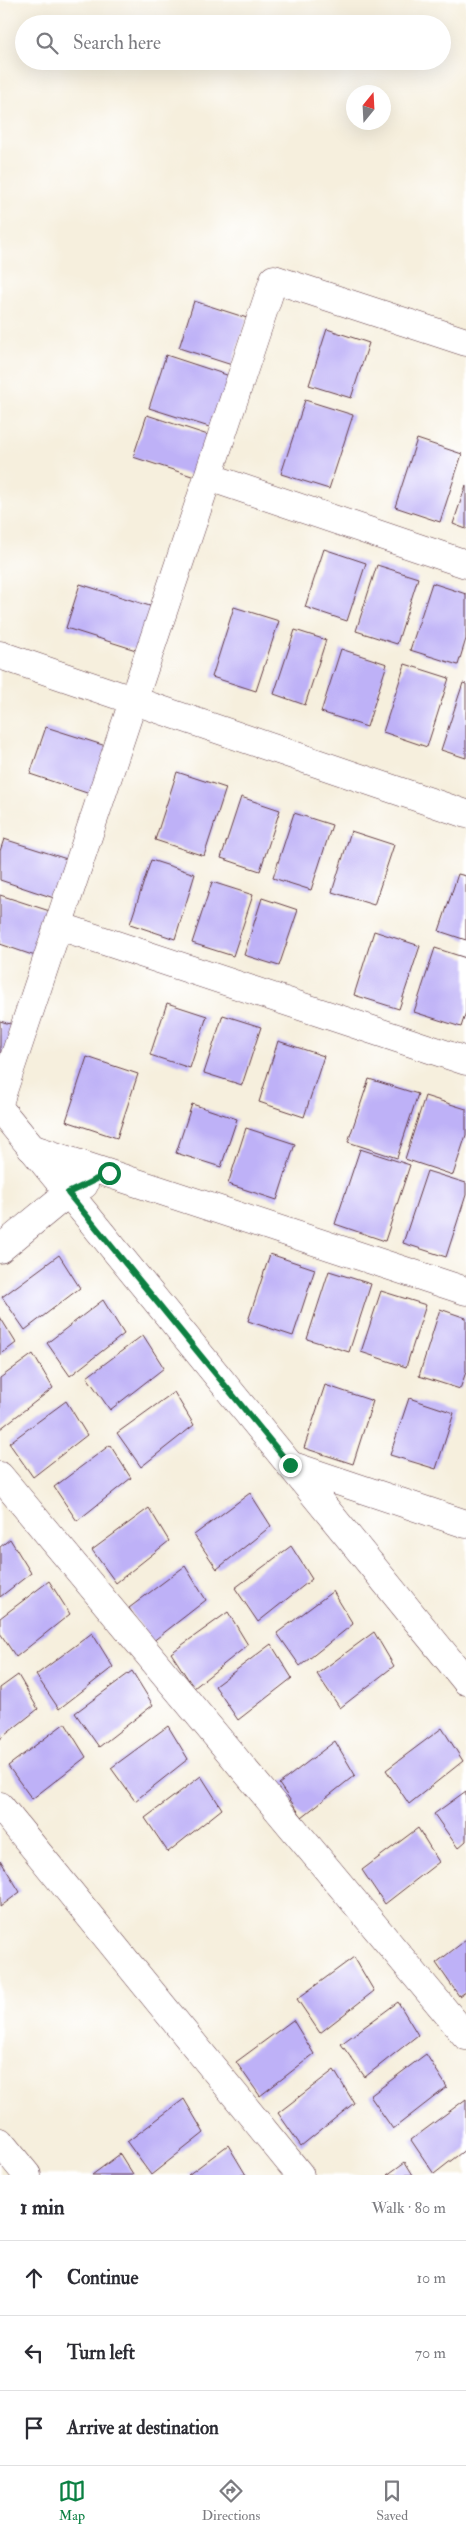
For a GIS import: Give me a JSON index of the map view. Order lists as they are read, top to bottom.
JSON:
{
  "north": "top",
  "page": {
    "search": "Search here",
    "heading": ["1 min", "Walk · 80 m"],
    "list": [
      ["Continue", "10 m"],
      ["Turn left", "70 m"],
      "Arrive at destination"
    ],
    "nav": ["Map", "Directions", "Saved"]
  }
}
